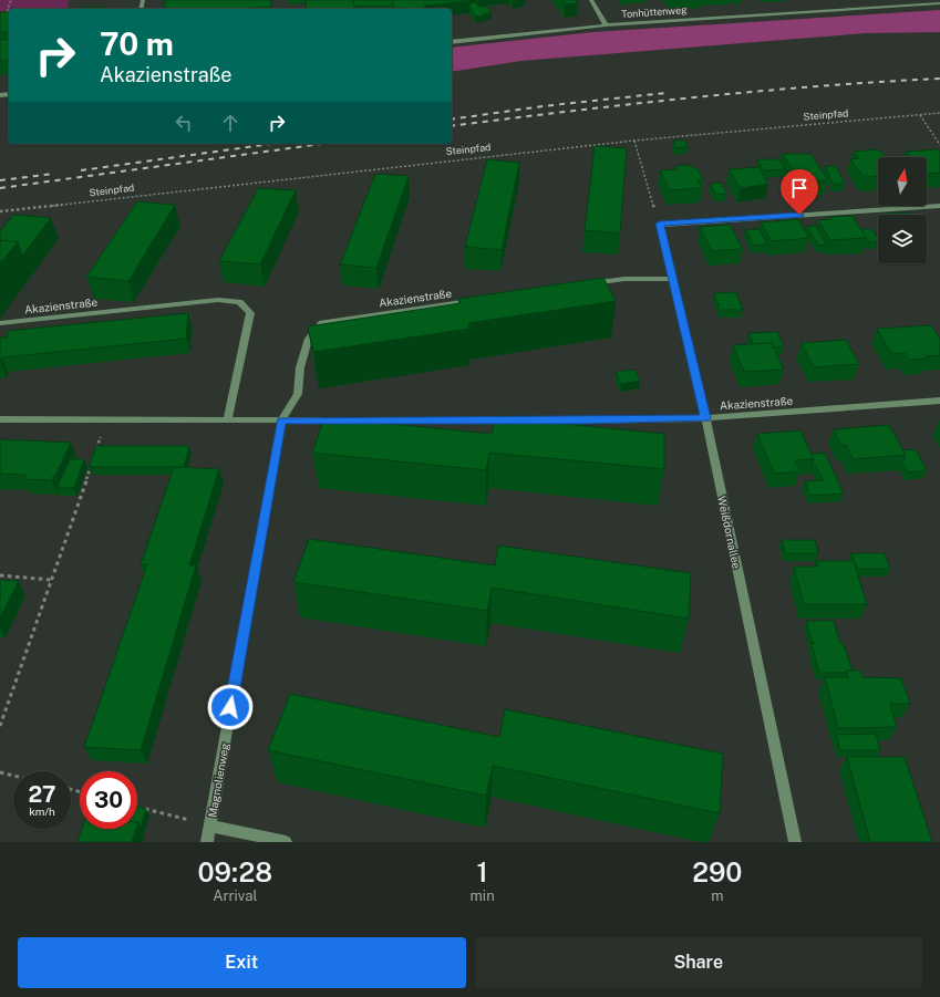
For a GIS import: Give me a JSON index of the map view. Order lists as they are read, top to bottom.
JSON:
{
  "streets": {
    "street": [
      "Tonhüttenweg",
      "Akazienstraße",
      "Weißdornallee",
      "Magnolienweg"
    ],
    "path": ["Steinpfad"]
  },
  "crossings": [
    ["Akazienstraße", "Weißdornallee"],
    ["Akazienstraße", "Magnolienweg"]
  ],
  "north": "top",
  "page": {
    "turn": ["70 m", "Akazienstraße"],
    "speed": "27 km/h",
    "limit": "30",
    "eta": [
      "09:28",
      "Arrival",
      "1",
      "min",
      "290",
      "m"
    ],
    "buttons": ["Exit", "Share"]
  }
}
